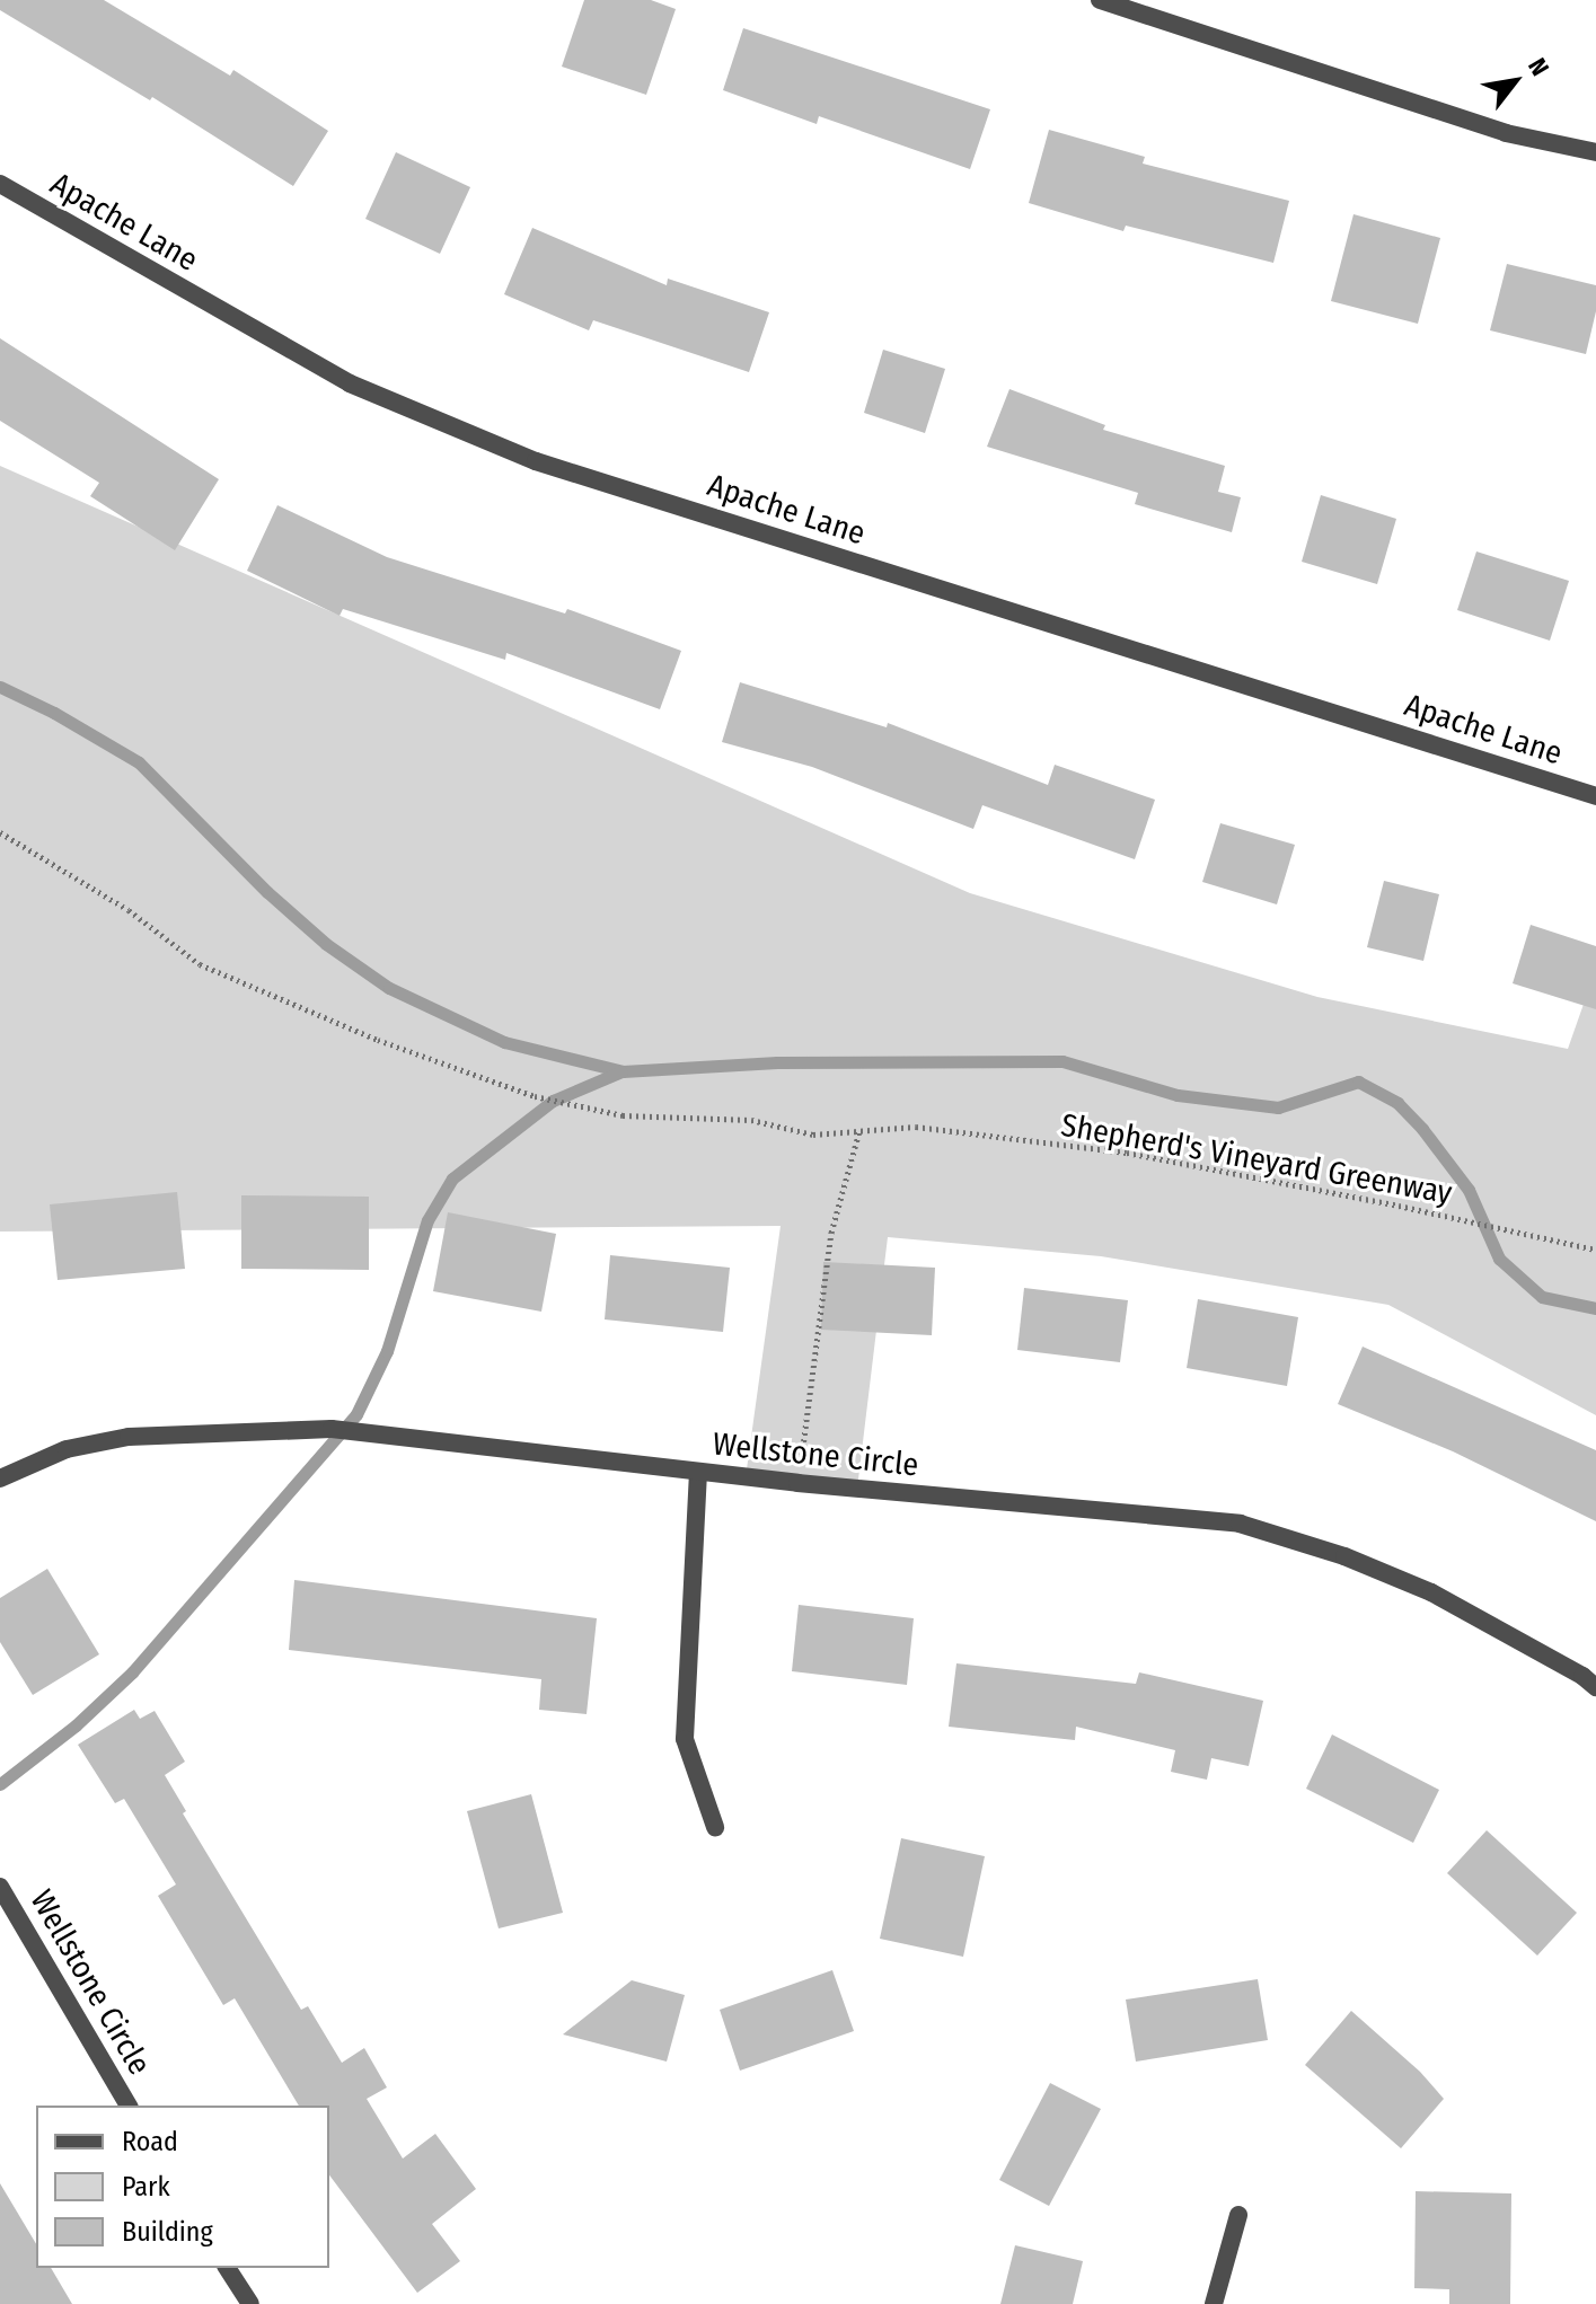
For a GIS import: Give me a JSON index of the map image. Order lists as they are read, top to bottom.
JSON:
{
  "streets": {
    "street": ["Apache Lane", "Wellstone Circle"],
    "path": ["Shepherd's Vineyard Greenway"]
  },
  "legend": ["Road", "Park", "Building"],
  "north": "top right"
}
